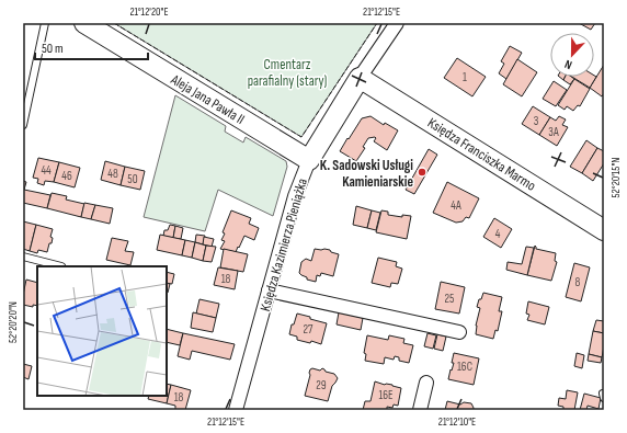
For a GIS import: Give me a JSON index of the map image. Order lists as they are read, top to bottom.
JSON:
{
  "streets": {
    "street": ["Aleja Jana Pawła II", "Księdza Franciszka Marmo", "Księdza Kazimierza Pieniążka"]
  },
  "crossings": [
    ["Aleja Jana Pawła II", "Księdza Kazimierza Pieniążka"],
    ["Księdza Franciszka Marmo", "Księdza Kazimierza Pieniążka"]
  ],
  "parks": ["Cmentarz parafialny (stary)"],
  "places": ["K. Sadowski Usługi Kamieniarskie"],
  "house_numbers": [
    "1",
    "3",
    "3A",
    "44",
    "48",
    "46",
    "50",
    "4A",
    "4",
    "18",
    "8",
    "25",
    "27",
    "16C",
    "29",
    "16E",
    "18"
  ],
  "scale_bar": "50 m",
  "north": "bottom",
  "coordinates": [
    "21°12'20\"E",
    "21°12'15\"E",
    "52°20'15\"N",
    "52°20'20\"N",
    "21°12'10\"E"
  ]
}
